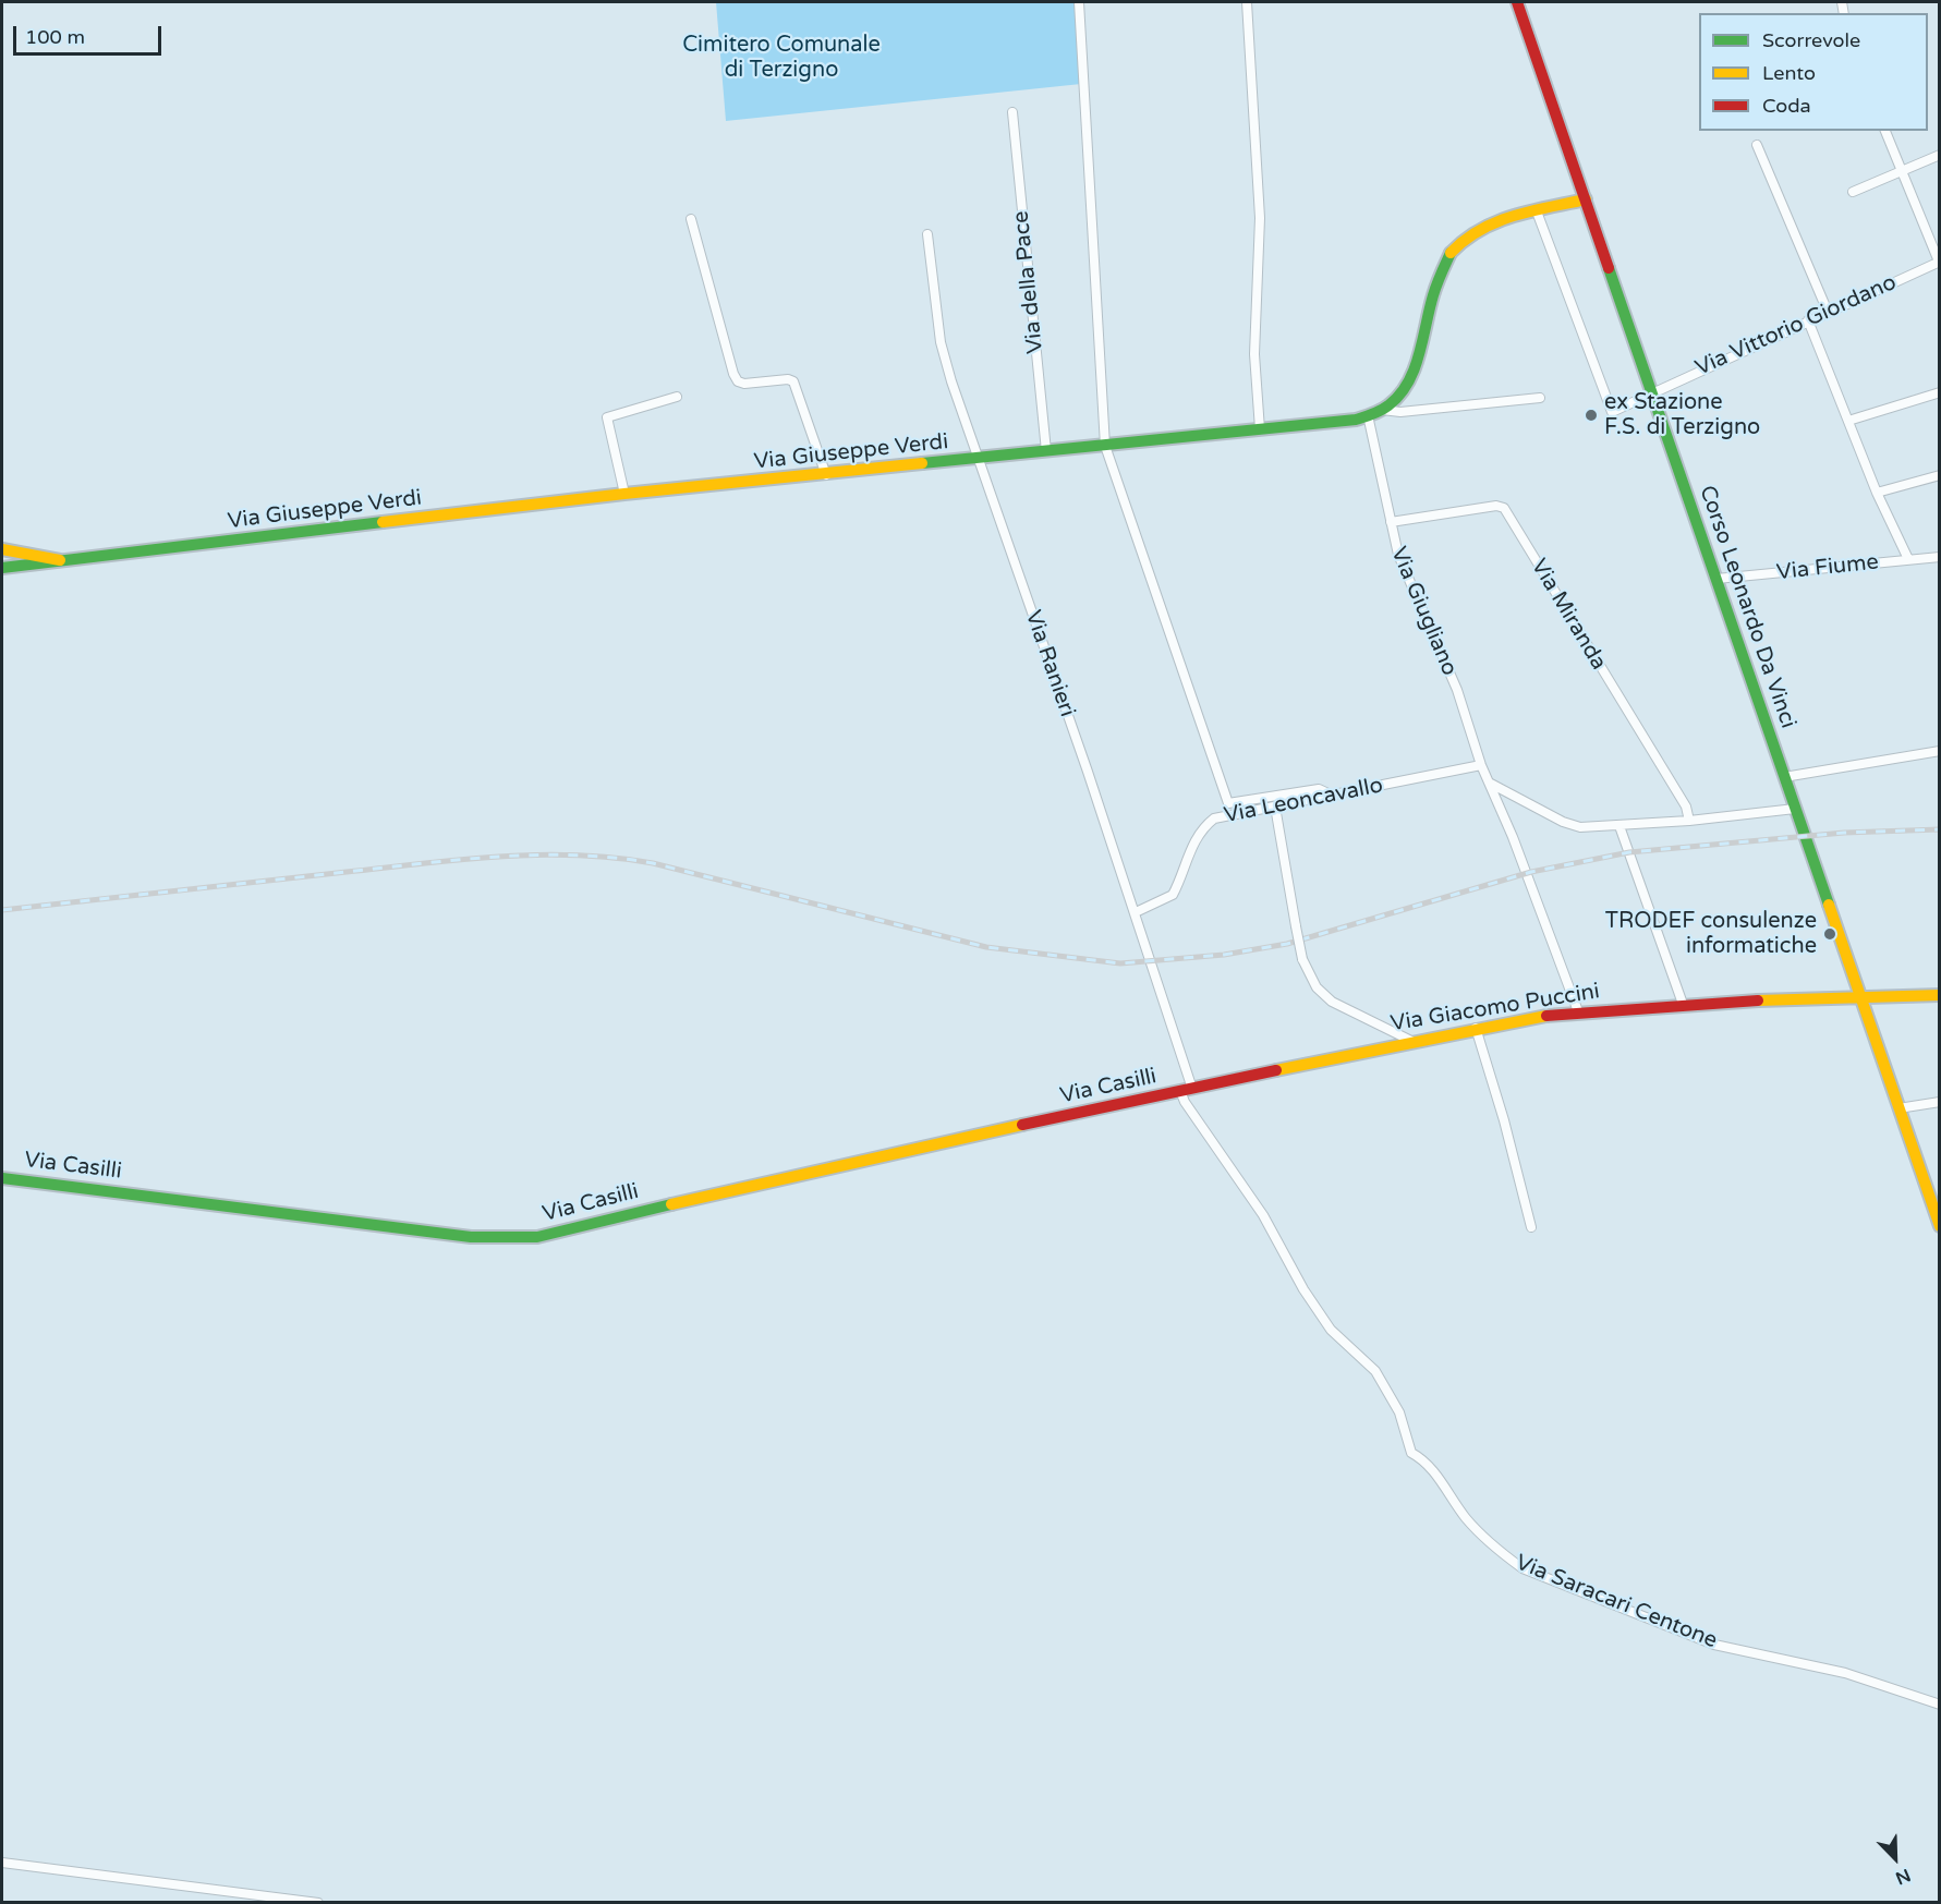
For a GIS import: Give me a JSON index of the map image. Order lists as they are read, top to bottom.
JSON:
{
  "streets": {
    "main road": [
      "Via Giuseppe Verdi",
      "Corso Leonardo Da Vinci",
      "Via Giacomo Puccini",
      "Via Casilli"
    ],
    "street": [
      "Via della Pace",
      "Via Vittorio Giordano",
      "Via Fiume",
      "Via Giugliano",
      "Via Miranda",
      "Via Ranieri",
      "Via Leoncavallo",
      "Via Saracari Centone"
    ]
  },
  "crossings": [
    ["Via della Pace", "Via Giuseppe Verdi"],
    ["Via Vittorio Giordano", "Via Giuseppe Verdi"],
    ["Via Vittorio Giordano", "Corso Leonardo Da Vinci"],
    ["Via Giuseppe Verdi", "Corso Leonardo Da Vinci"],
    ["Via Giuseppe Verdi", "Via Giugliano"],
    ["Via Giuseppe Verdi", "Via Ranieri"],
    ["Via Fiume", "Corso Leonardo Da Vinci"],
    ["Corso Leonardo Da Vinci", "Via Giacomo Puccini"],
    ["Via Giugliano", "Via Miranda"],
    ["Via Giugliano", "Via Leoncavallo"],
    ["Via Giugliano", "Via Giacomo Puccini"],
    ["Via Ranieri", "Via Leoncavallo"],
    ["Via Ranieri", "Via Giacomo Puccini"],
    ["Via Giacomo Puccini", "Via Casilli"],
    ["Via Giacomo Puccini", "Via Saracari Centone"],
    ["Via Casilli", "Via Saracari Centone"]
  ],
  "parks": ["Cimitero Comunale di Terzigno"],
  "places": ["ex Stazione F.S. di Terzigno", "TRODEF consulenze informatiche"],
  "legend": ["Scorrevole", "Lento", "Coda"],
  "scale_bar": "100 m",
  "north": "bottom right"
}
